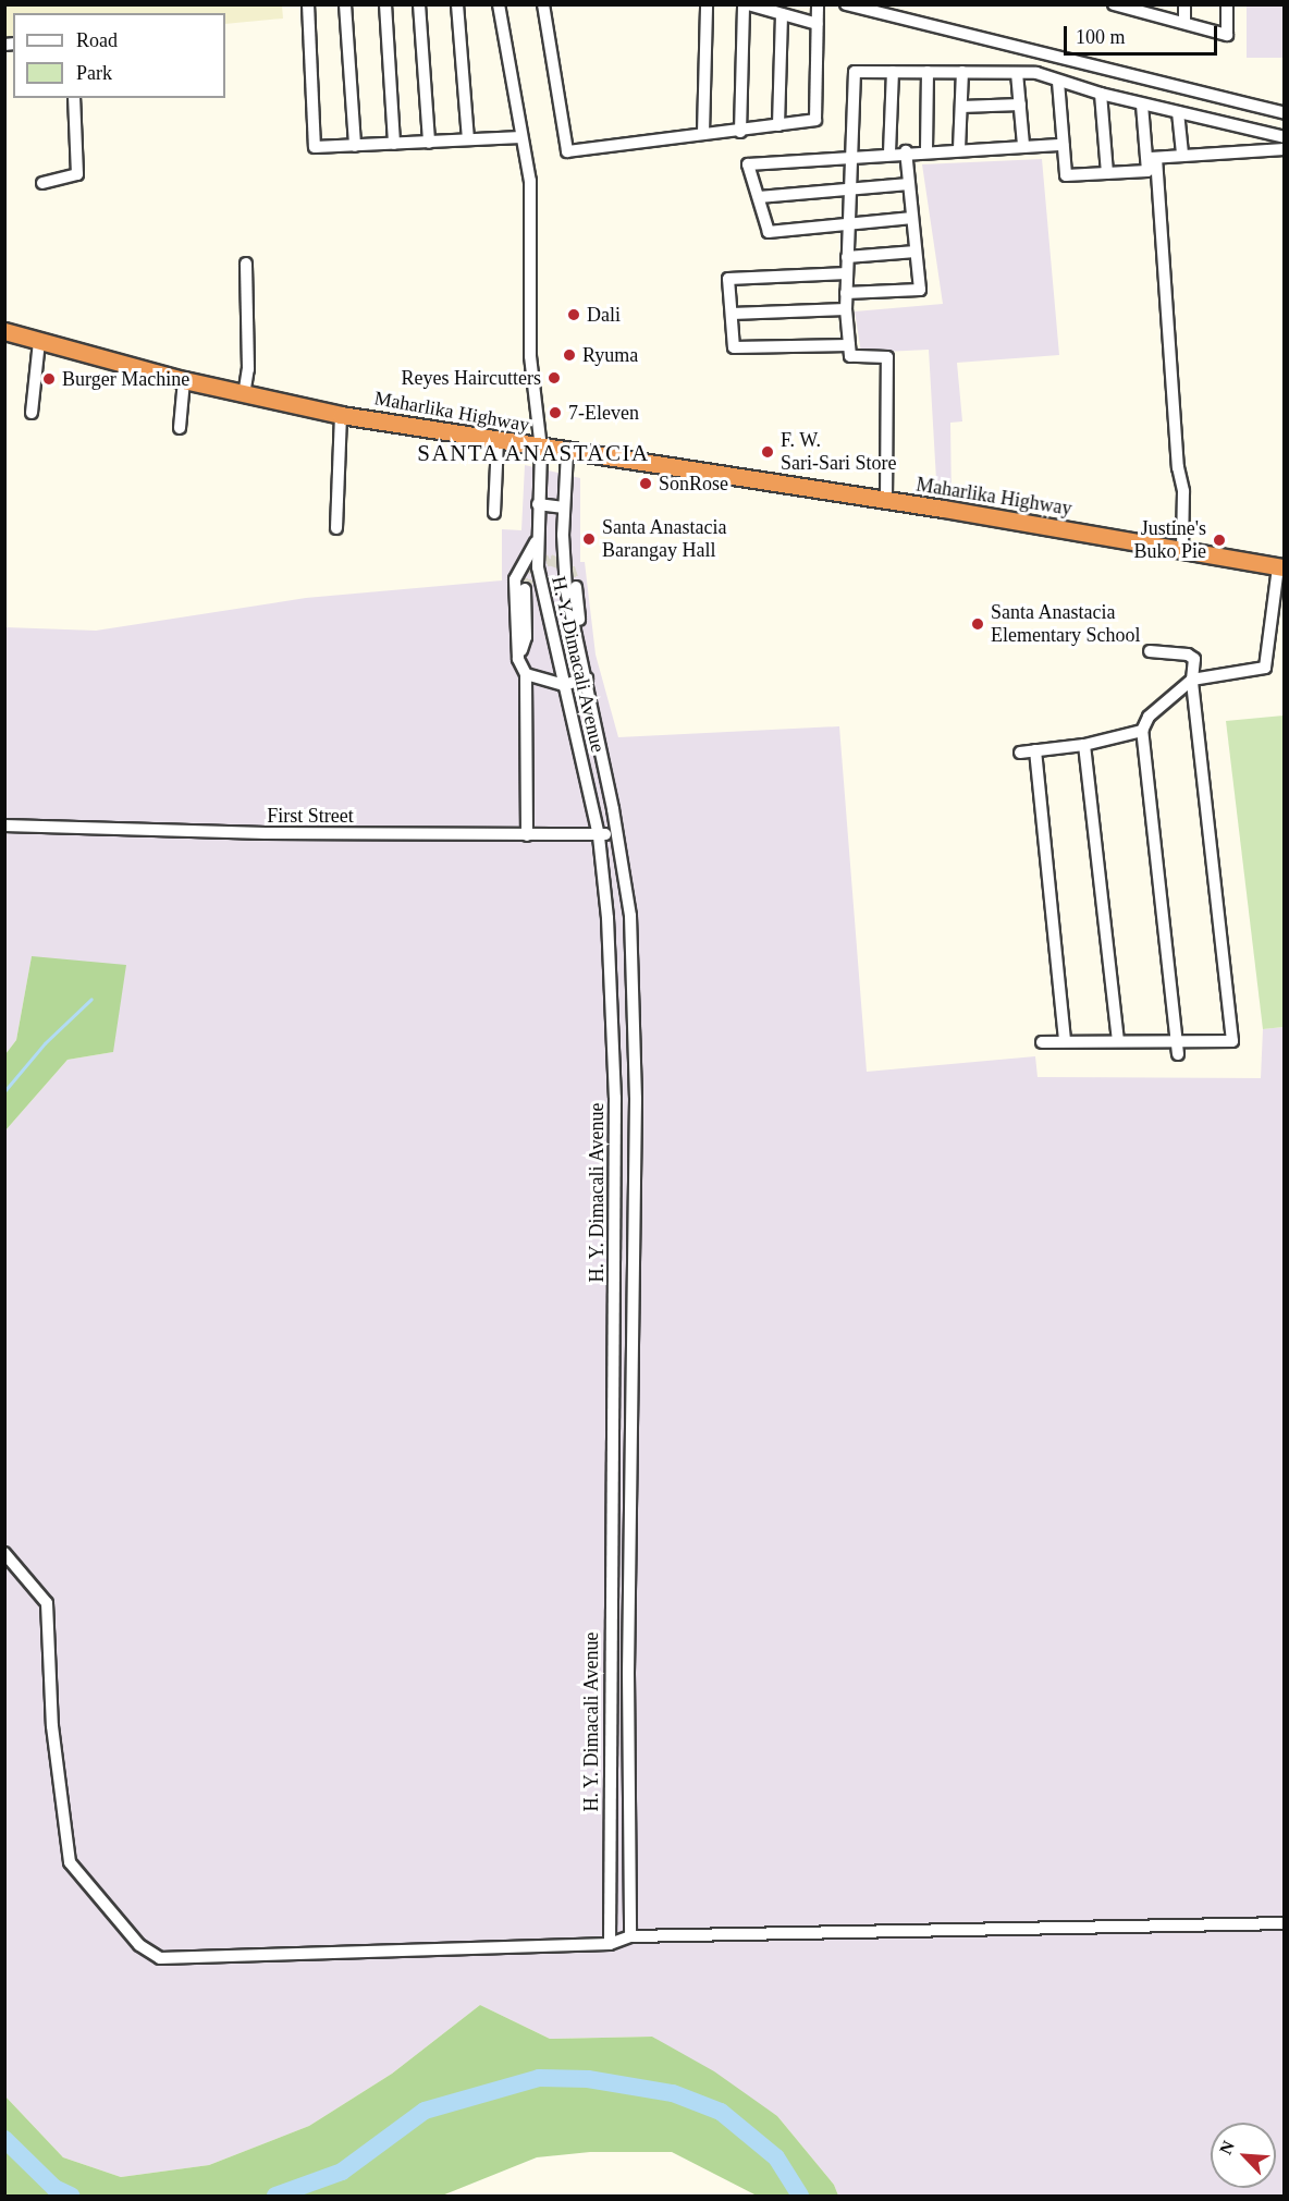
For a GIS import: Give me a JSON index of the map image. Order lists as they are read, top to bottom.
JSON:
{
  "streets": {
    "highway": ["Maharlika Highway"],
    "street": ["H. Y. Dimacali Avenue", "First Street"]
  },
  "crossings": [
    ["Maharlika Highway", "H. Y. Dimacali Avenue"],
    ["H. Y. Dimacali Avenue", "First Street"]
  ],
  "districts": ["SANTA ANASTACIA"],
  "places": [
    "Dali",
    "Ryuma",
    "Reyes Haircutters",
    "Burger Machine",
    "7-Eleven",
    "F. W. Sari-Sari Store",
    "SonRose",
    "Santa Anastacia Barangay Hall",
    "Justine's Buko Pie",
    "Santa Anastacia Elementary School"
  ],
  "legend": ["Road", "Park"],
  "scale_bar": "100 m",
  "north": "top left"
}
